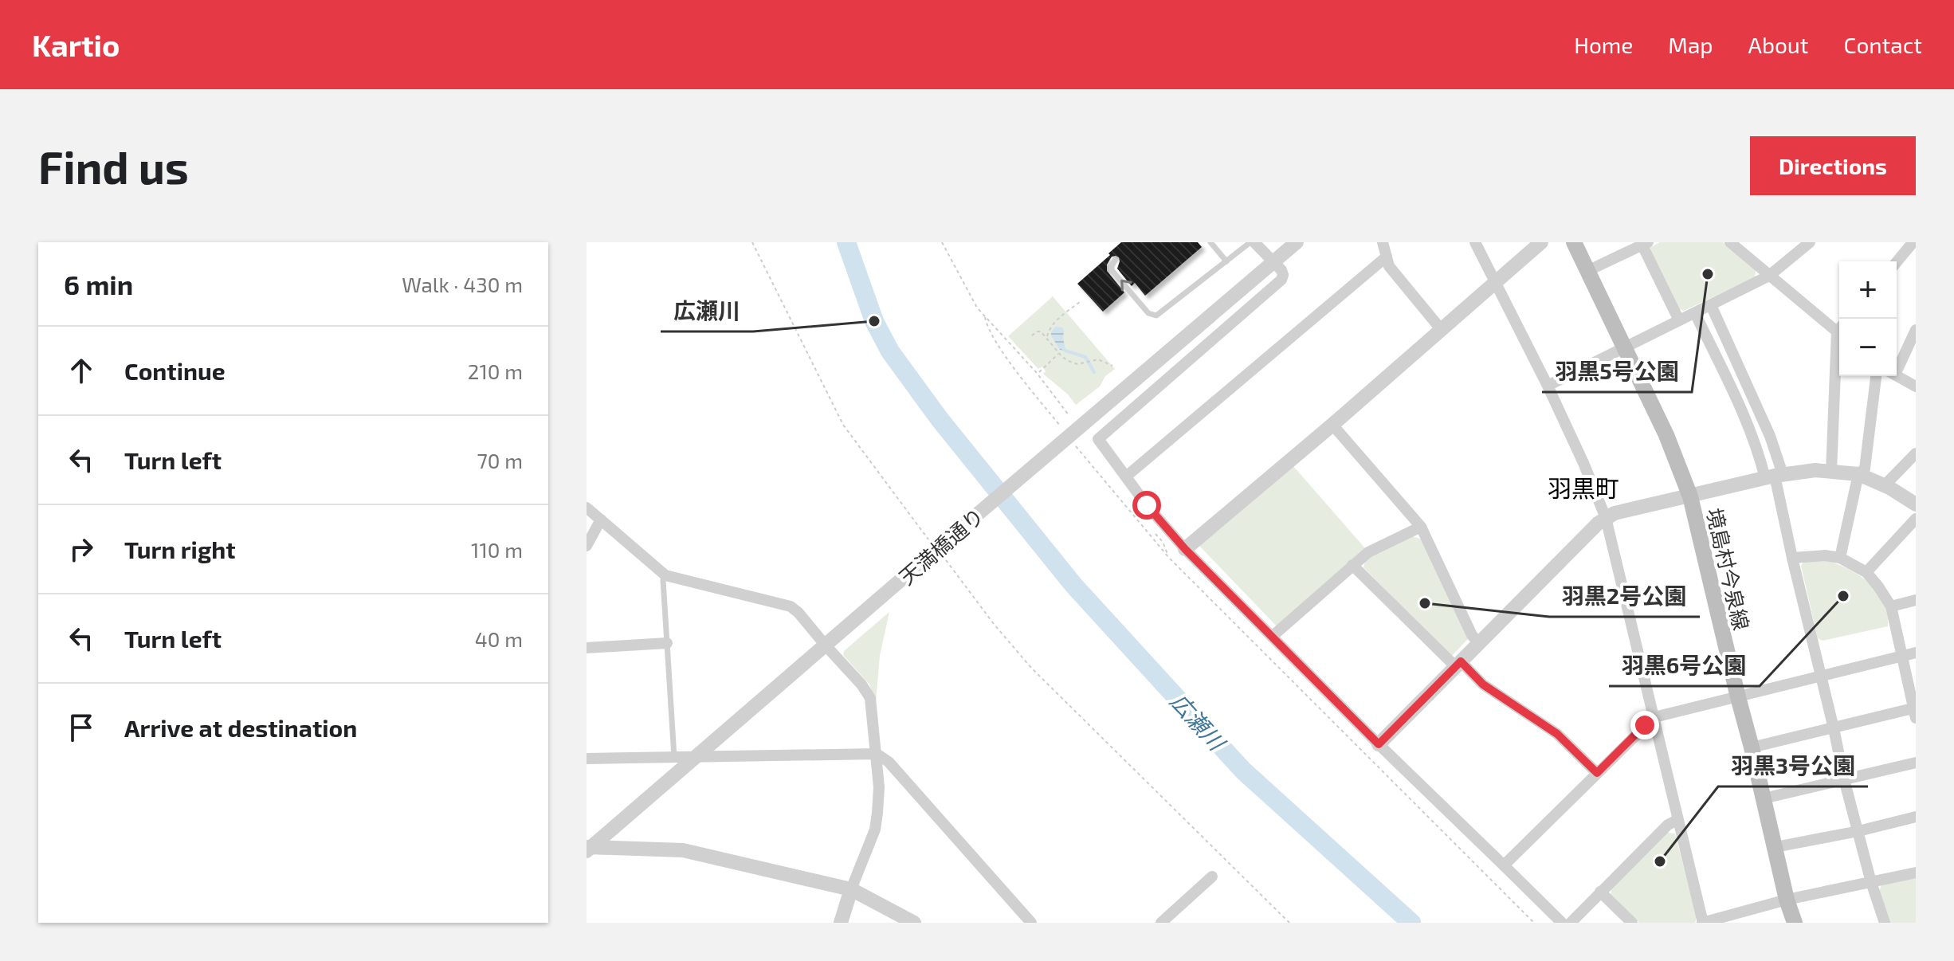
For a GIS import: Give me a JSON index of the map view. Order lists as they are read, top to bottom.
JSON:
{
  "streets": {
    "main road": ["境島村今泉線"],
    "street": ["天満橋通り"]
  },
  "districts": ["羽黒町"],
  "water": ["広瀬川"],
  "places": [
    "羽黒5号公園",
    "広瀬川",
    "羽黒6号公園",
    "羽黒2号公園",
    "羽黒3号公園"
  ],
  "page": {
    "header": "Kartio",
    "nav": [
      "Home",
      "Map",
      "About",
      "Contact"
    ],
    "buttons": "Directions",
    "title": "Find us",
    "heading": ["6 min", "Walk · 430 m"],
    "map_buttons": ["+", "−"],
    "list": [
      ["Continue", "210 m"],
      ["Turn left", "70 m"],
      ["Turn right", "110 m"],
      ["Turn left", "40 m"],
      "Arrive at destination"
    ]
  }
}
